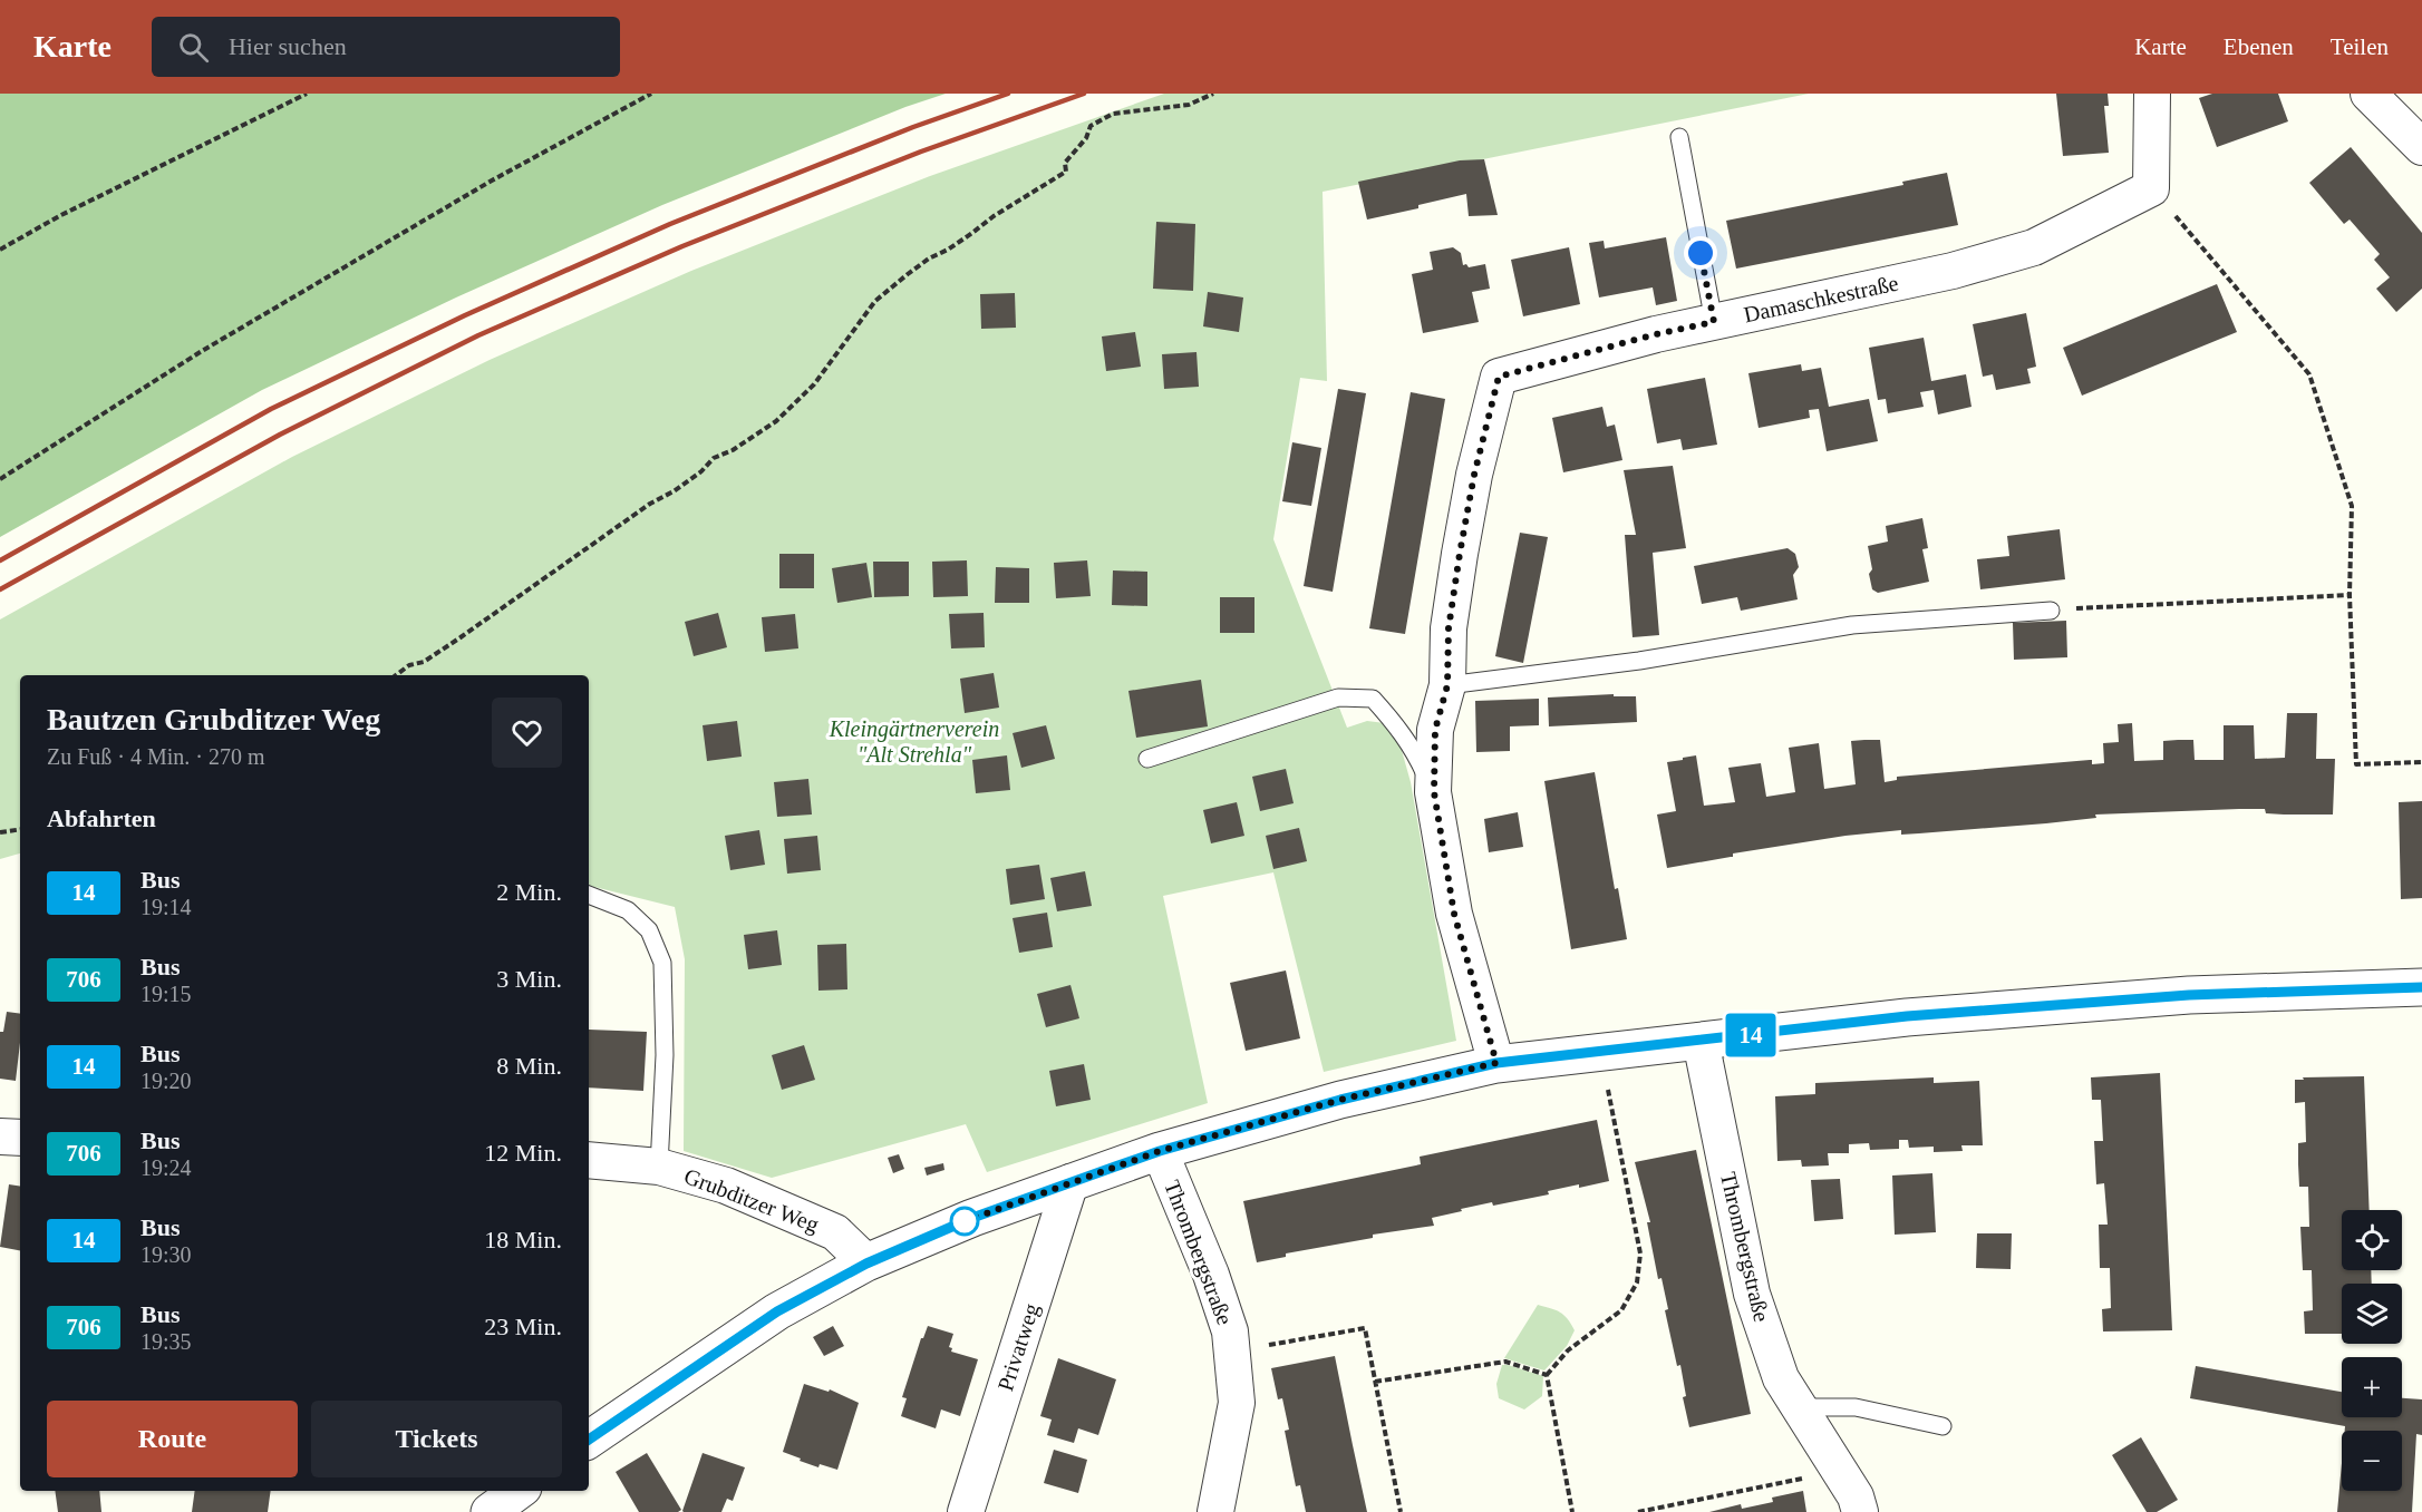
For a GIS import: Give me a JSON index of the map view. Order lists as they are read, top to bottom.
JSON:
{
  "streets": {
    "street": [
      "Damaschkestraße",
      "Grubditzer Weg",
      "Thrombergstraße",
      "Privatweg"
    ]
  },
  "parks": ["Kleingärtnerverein \"Alt Strehla\""],
  "lines": ["bus line 14"],
  "page": {
    "header": "Karte",
    "search": "Hier suchen",
    "nav": ["Karte", "Ebenen", "Teilen"],
    "on_map": "14",
    "heading": [
      ["Bautzen Grubditzer Weg", "Zu Fuß · 4 Min. · 270 m"],
      "Abfahrten"
    ],
    "list": [
      {
        "mark": "14",
        "name": "Bus",
        "note": "19:14",
        "value": "2 Min."
      },
      {
        "mark": "706",
        "name": "Bus",
        "note": "19:15",
        "value": "3 Min."
      },
      {
        "mark": "14",
        "name": "Bus",
        "note": "19:20",
        "value": "8 Min."
      },
      {
        "mark": "706",
        "name": "Bus",
        "note": "19:24",
        "value": "12 Min."
      },
      {
        "mark": "14",
        "name": "Bus",
        "note": "19:30",
        "value": "18 Min."
      },
      {
        "mark": "706",
        "name": "Bus",
        "note": "19:35",
        "value": "23 Min."
      }
    ],
    "map_buttons": ["+", "−"],
    "buttons": ["Route", "Tickets"]
  }
}
